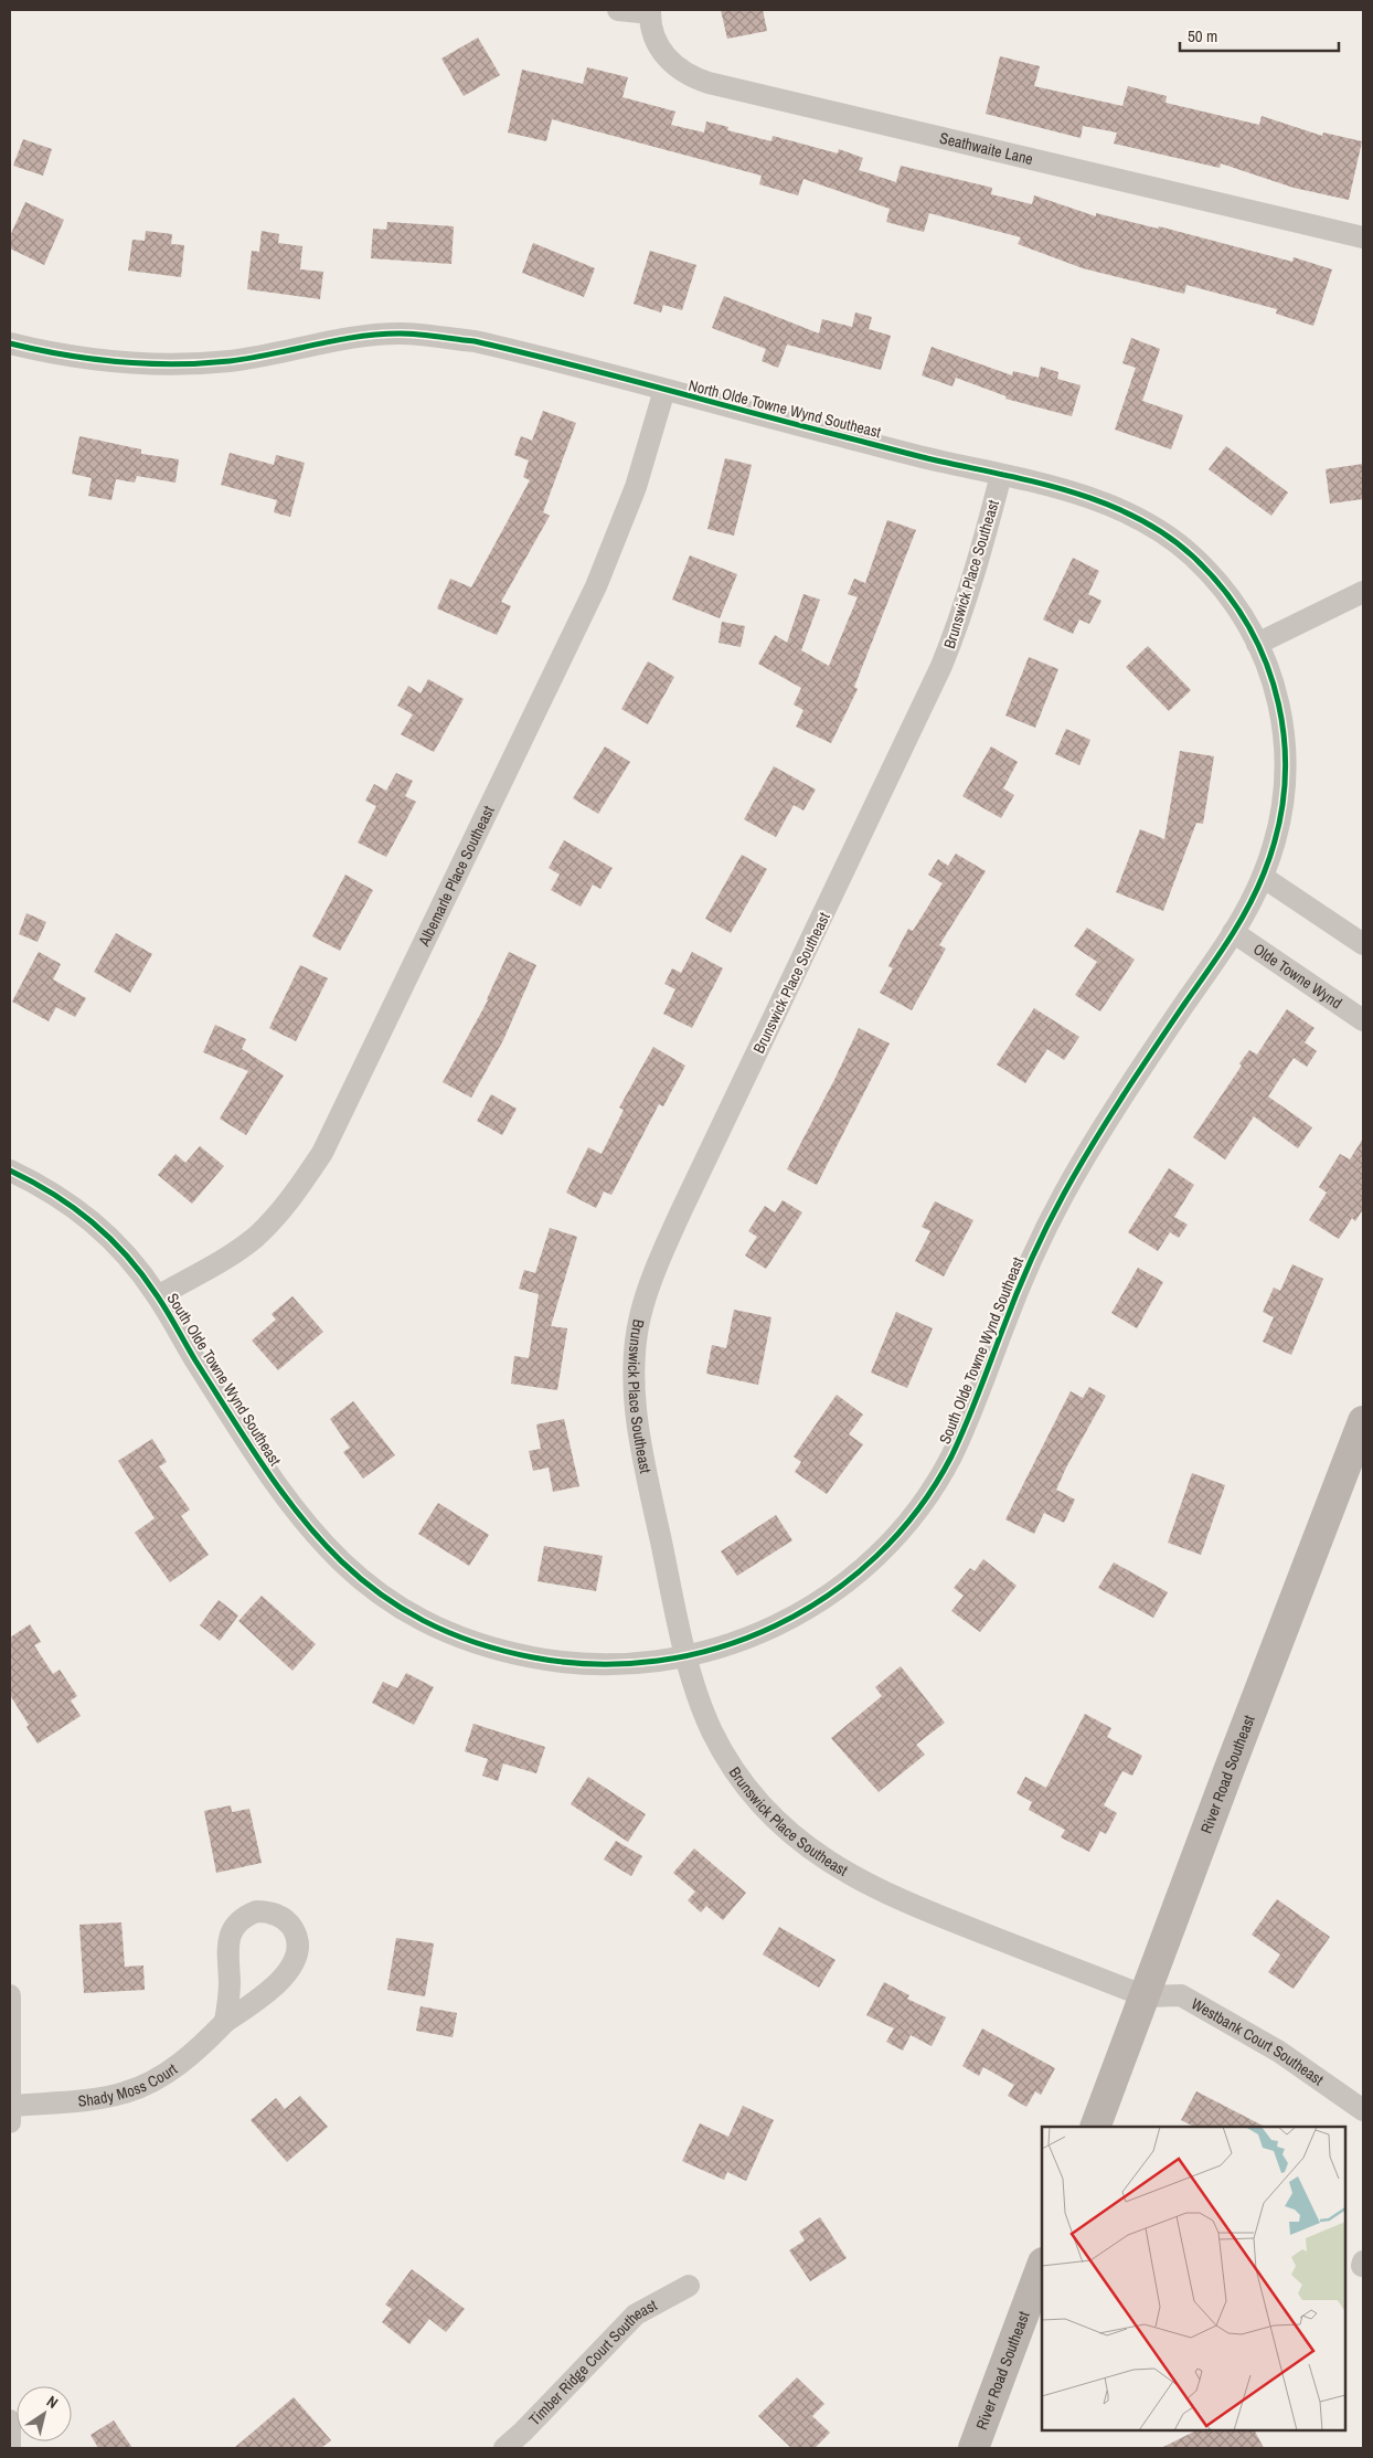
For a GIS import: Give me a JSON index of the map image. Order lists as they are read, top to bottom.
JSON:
{
  "streets": {
    "main road": ["River Road Southeast"],
    "street": [
      "Seathwaite Lane",
      "North Olde Towne Wynd Southeast",
      "Brunswick Place Southeast",
      "Albemarle Place Southeast",
      "Olde Towne Wynd",
      "South Olde Towne Wynd Southeast",
      "Westbank Court Southeast",
      "Shady Moss Court",
      "Timber Ridge Court Southeast"
    ]
  },
  "crossings": [
    ["North Olde Towne Wynd Southeast", "Brunswick Place Southeast"],
    ["North Olde Towne Wynd Southeast", "Albemarle Place Southeast"],
    ["North Olde Towne Wynd Southeast", "South Olde Towne Wynd Southeast"],
    ["Brunswick Place Southeast", "South Olde Towne Wynd Southeast"],
    ["Brunswick Place Southeast", "River Road Southeast"],
    ["Brunswick Place Southeast", "Westbank Court Southeast"],
    ["Albemarle Place Southeast", "South Olde Towne Wynd Southeast"],
    ["Olde Towne Wynd", "South Olde Towne Wynd Southeast"],
    ["River Road Southeast", "Westbank Court Southeast"]
  ],
  "scale_bar": "50 m",
  "north": "top right"
}
